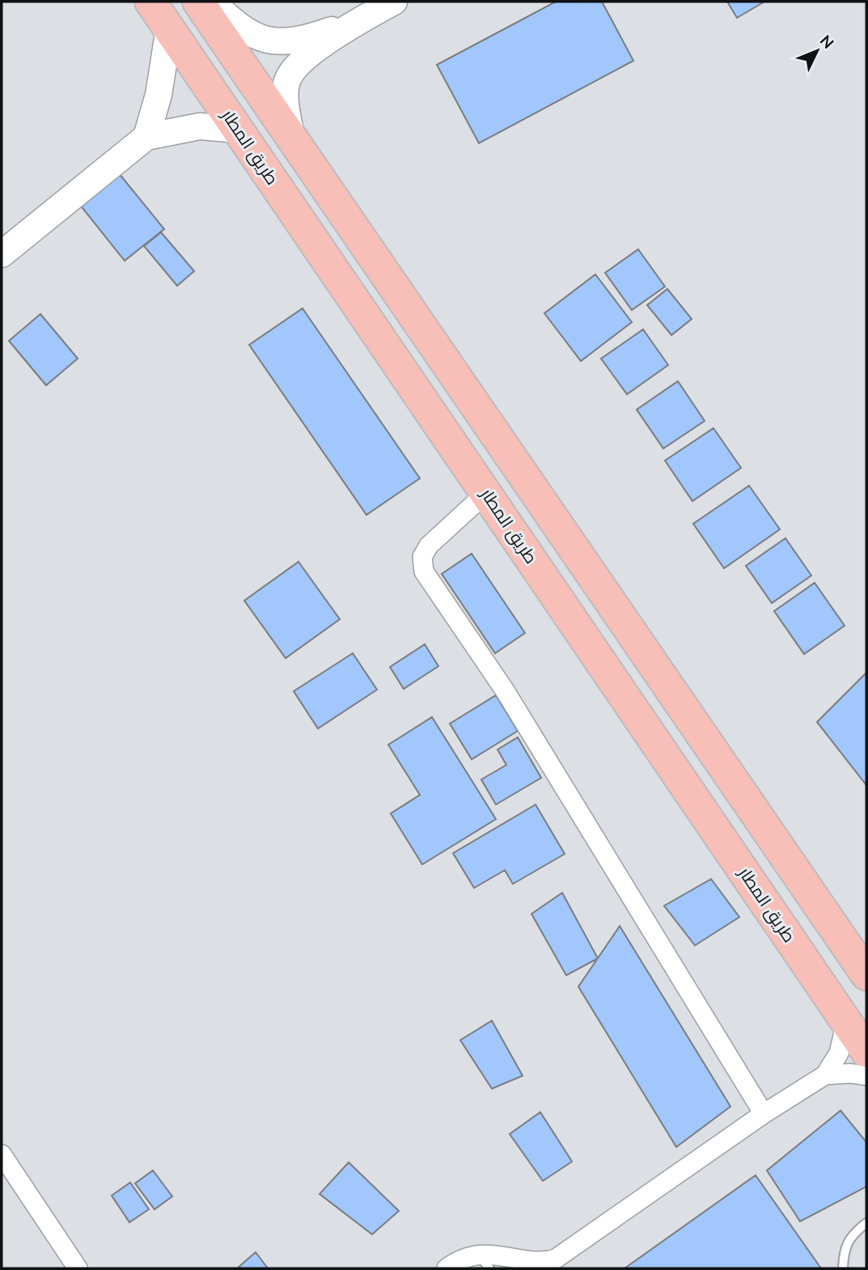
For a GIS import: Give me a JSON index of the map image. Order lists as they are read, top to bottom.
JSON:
{
  "streets": {
    "highway": ["طريق المطار"]
  },
  "north": "top right"
}
